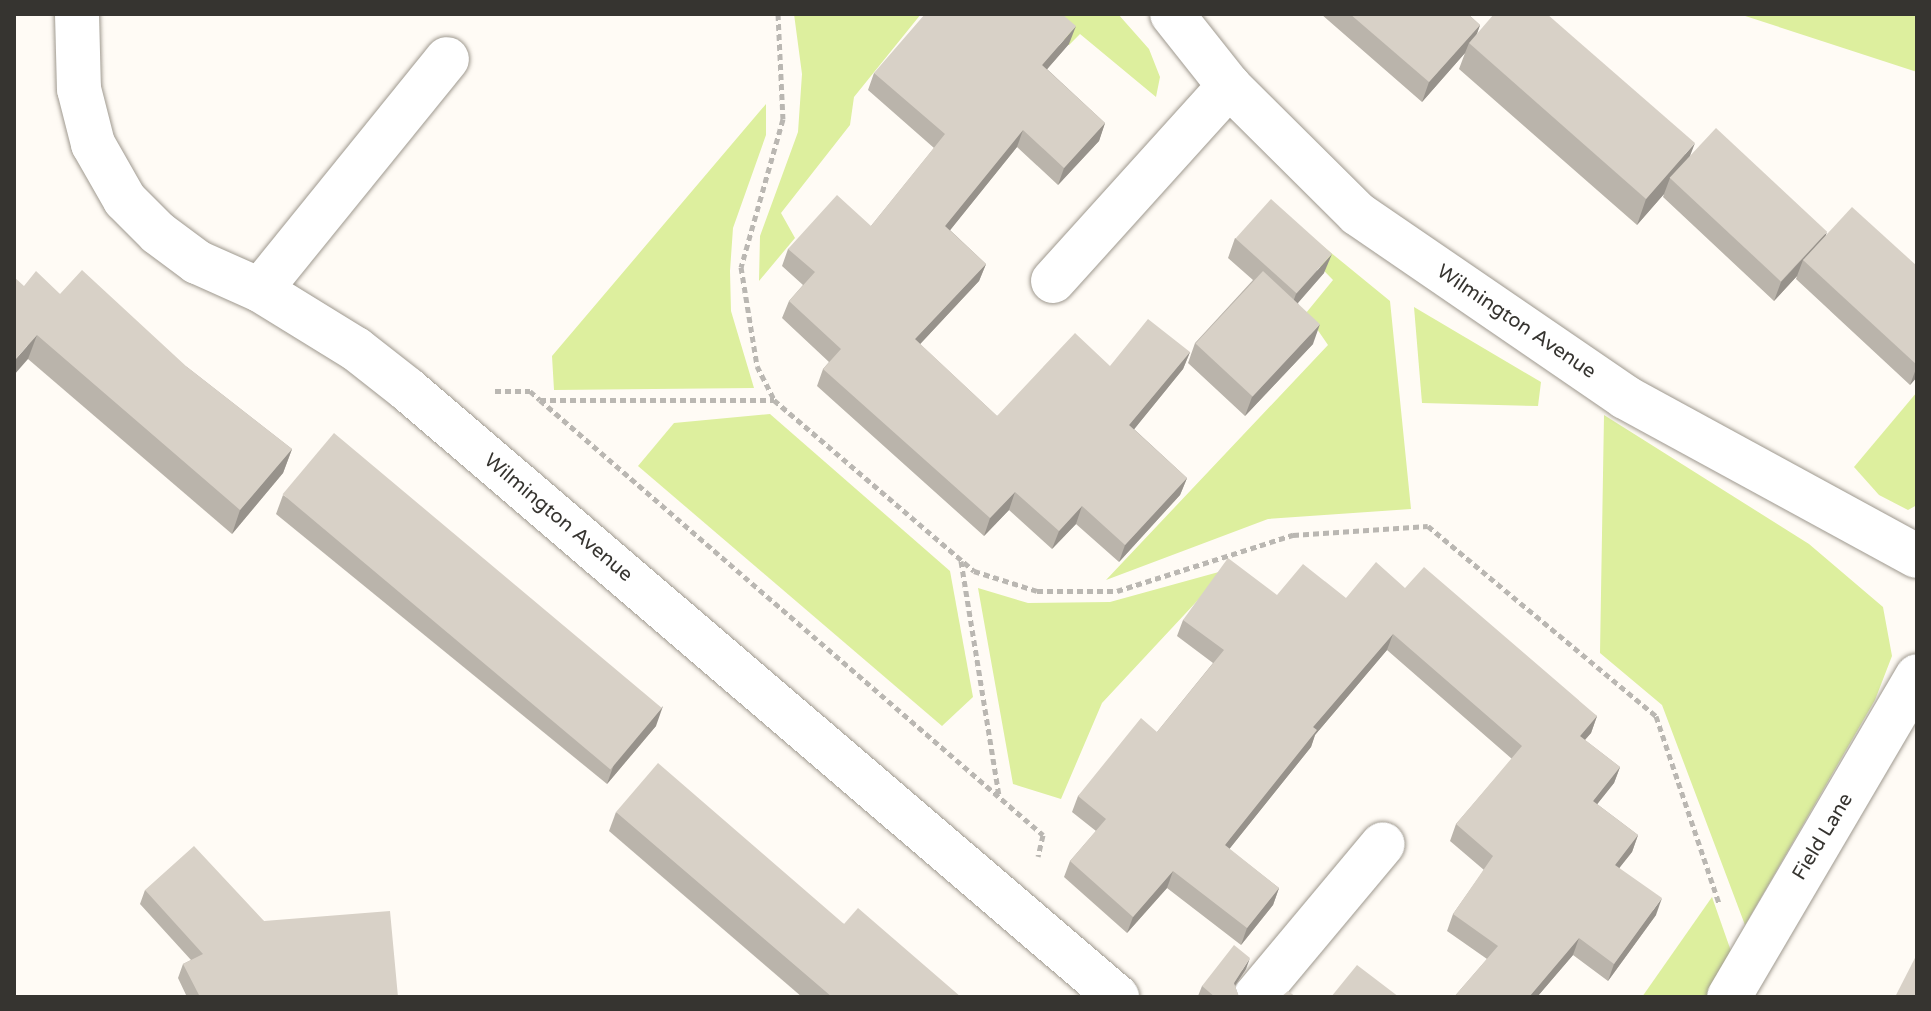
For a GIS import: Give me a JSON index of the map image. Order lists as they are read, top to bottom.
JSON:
{
  "streets": {
    "street": ["Wilmington Avenue", "Field Lane"]
  }
}
